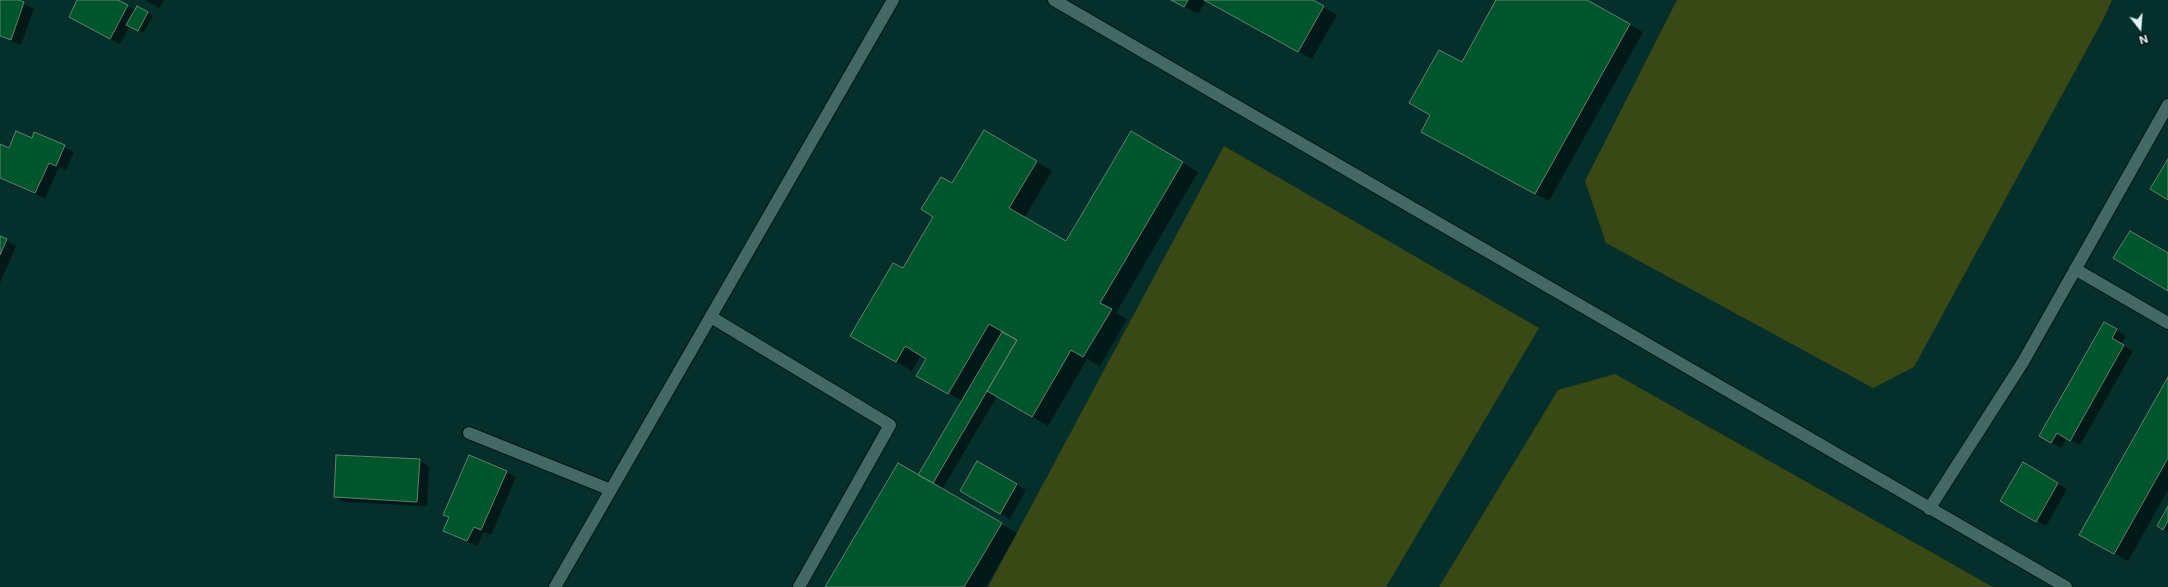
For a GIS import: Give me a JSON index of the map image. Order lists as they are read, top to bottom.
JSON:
{
  "north": "bottom"
}
